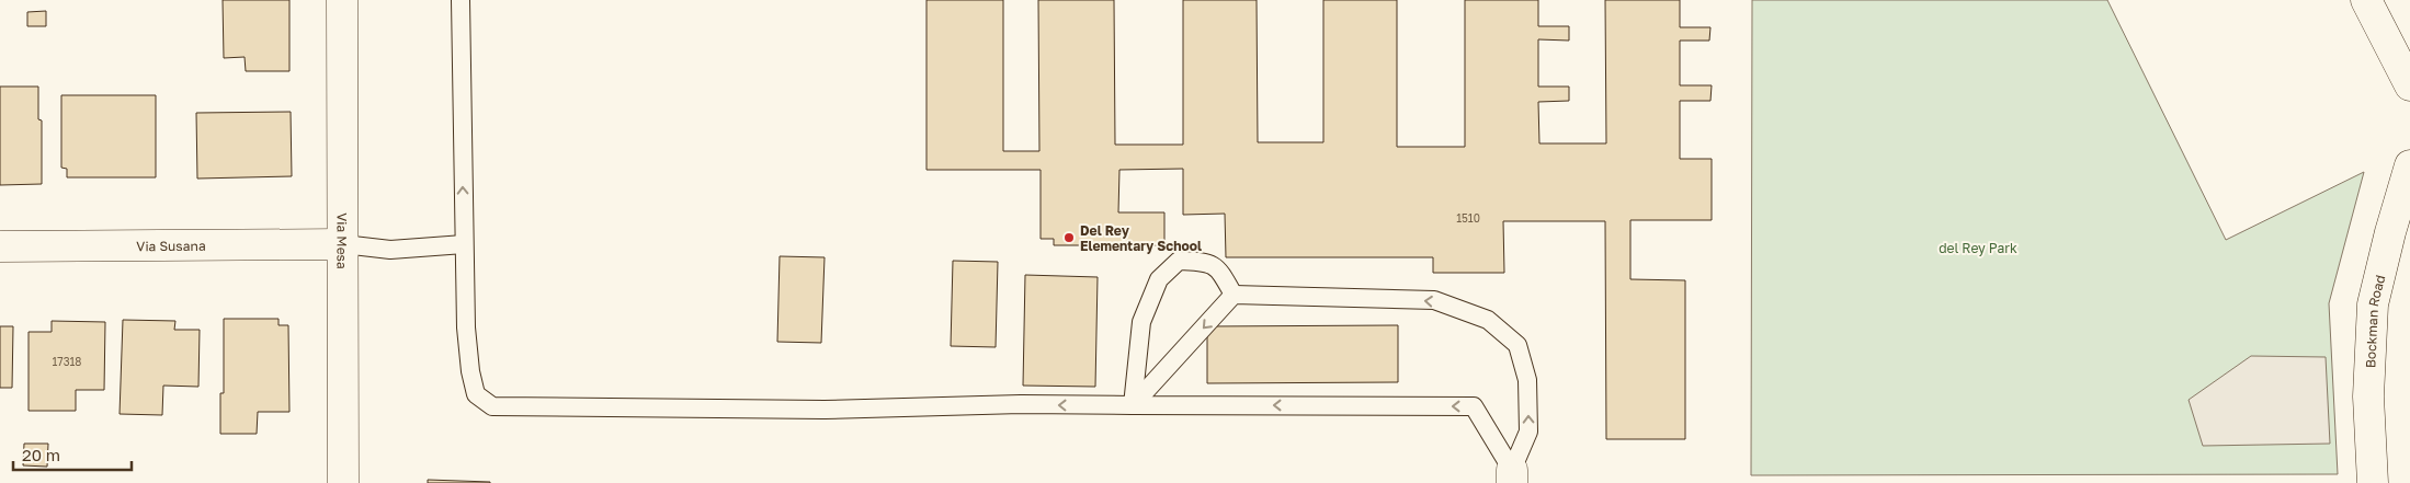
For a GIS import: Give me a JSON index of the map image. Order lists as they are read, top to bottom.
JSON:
{
  "streets": {
    "street": ["Via Mesa", "Via Susana", "Bockman Road"]
  },
  "crossings": [
    ["Via Mesa", "Via Susana"]
  ],
  "parks": ["del Rey Park"],
  "places": ["Del Rey Elementary School"],
  "house_numbers": ["1510", "17318"],
  "scale_bar": "20 m"
}
